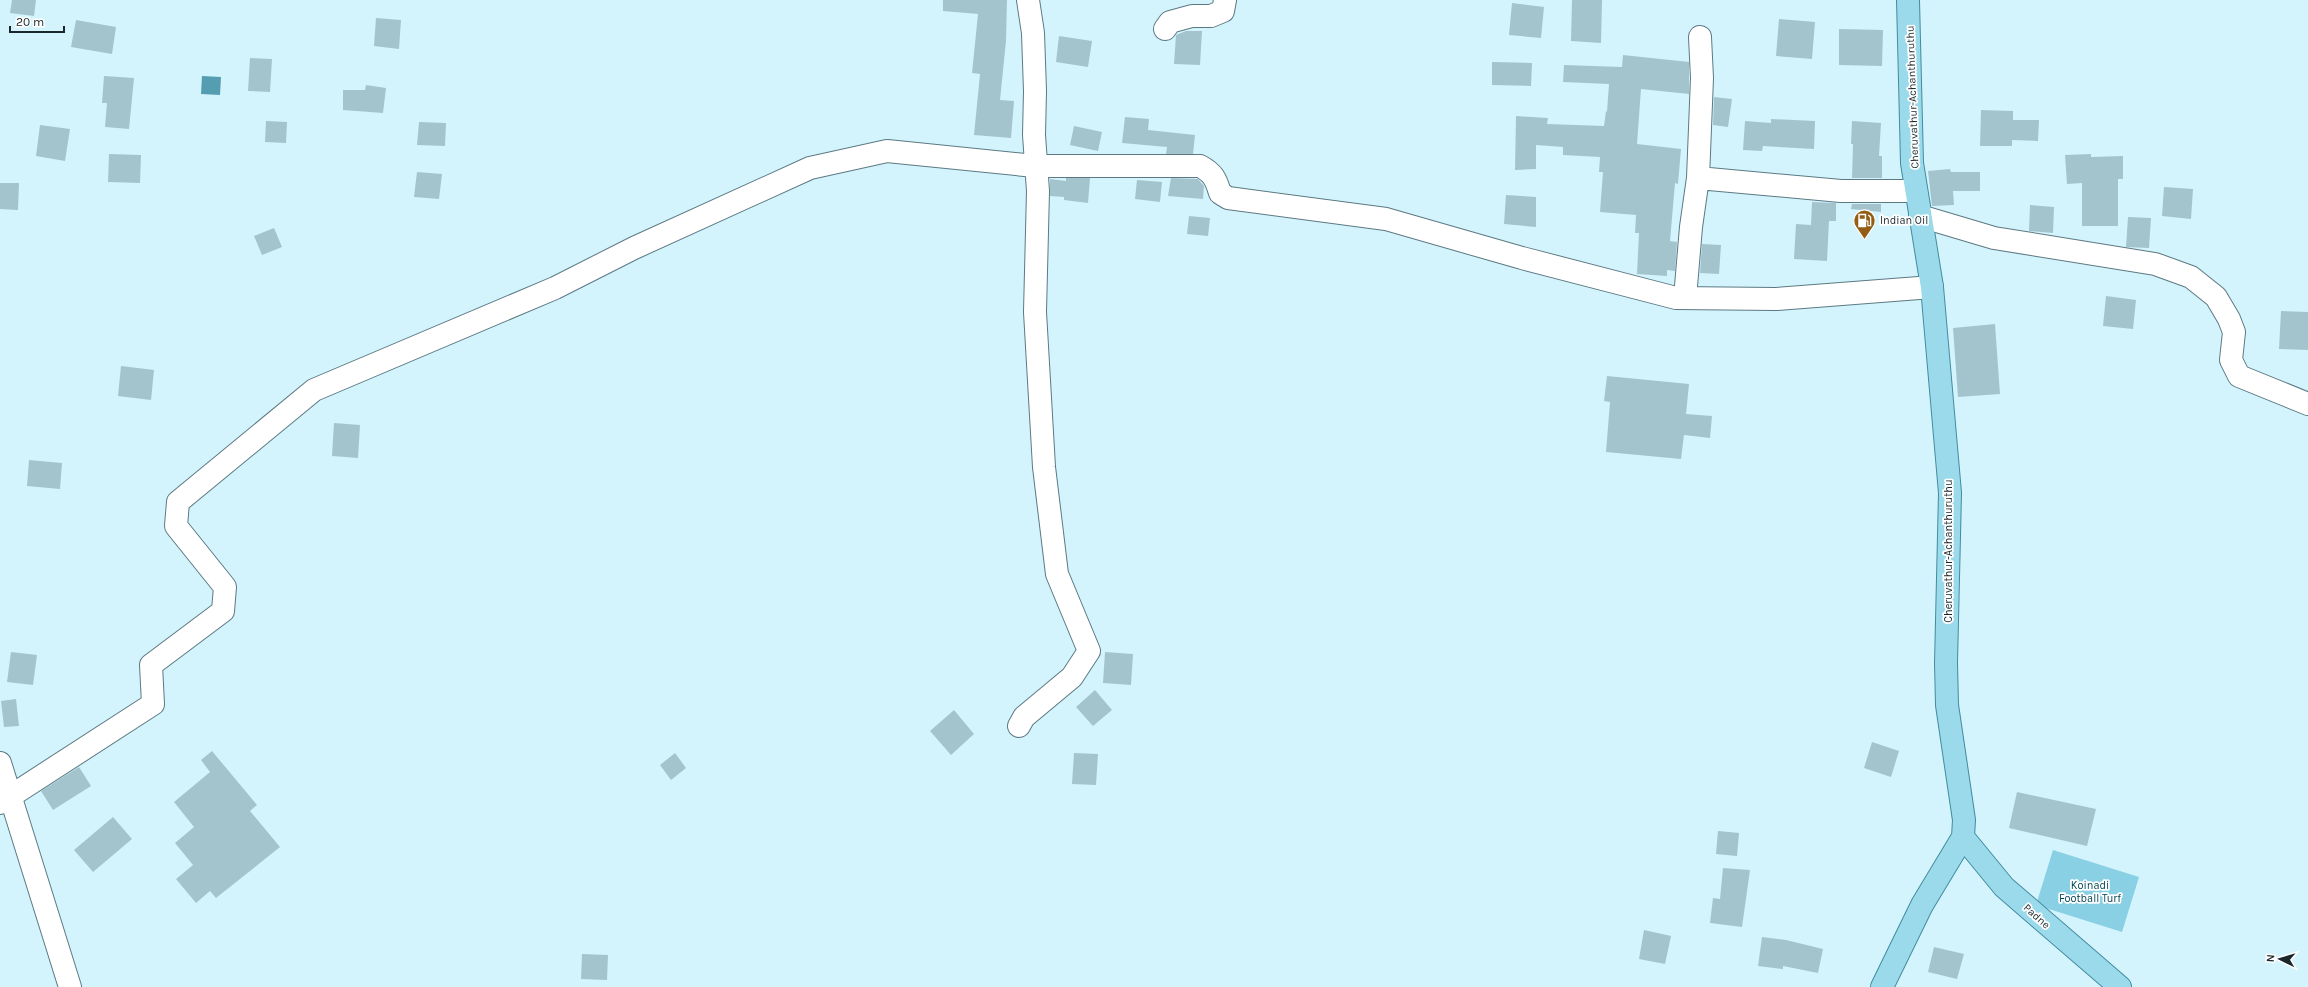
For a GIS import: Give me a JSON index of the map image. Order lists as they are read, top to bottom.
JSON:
{
  "streets": {
    "main road": ["Cheruvathur-Achanthuruthu", "Padne"]
  },
  "crossings": [
    ["Cheruvathur-Achanthuruthu", "Padne"]
  ],
  "parks": ["Koinadi Football Turf"],
  "places": {
    "fuel station": ["Indian Oil"]
  },
  "scale_bar": "20 m",
  "north": "left"
}
